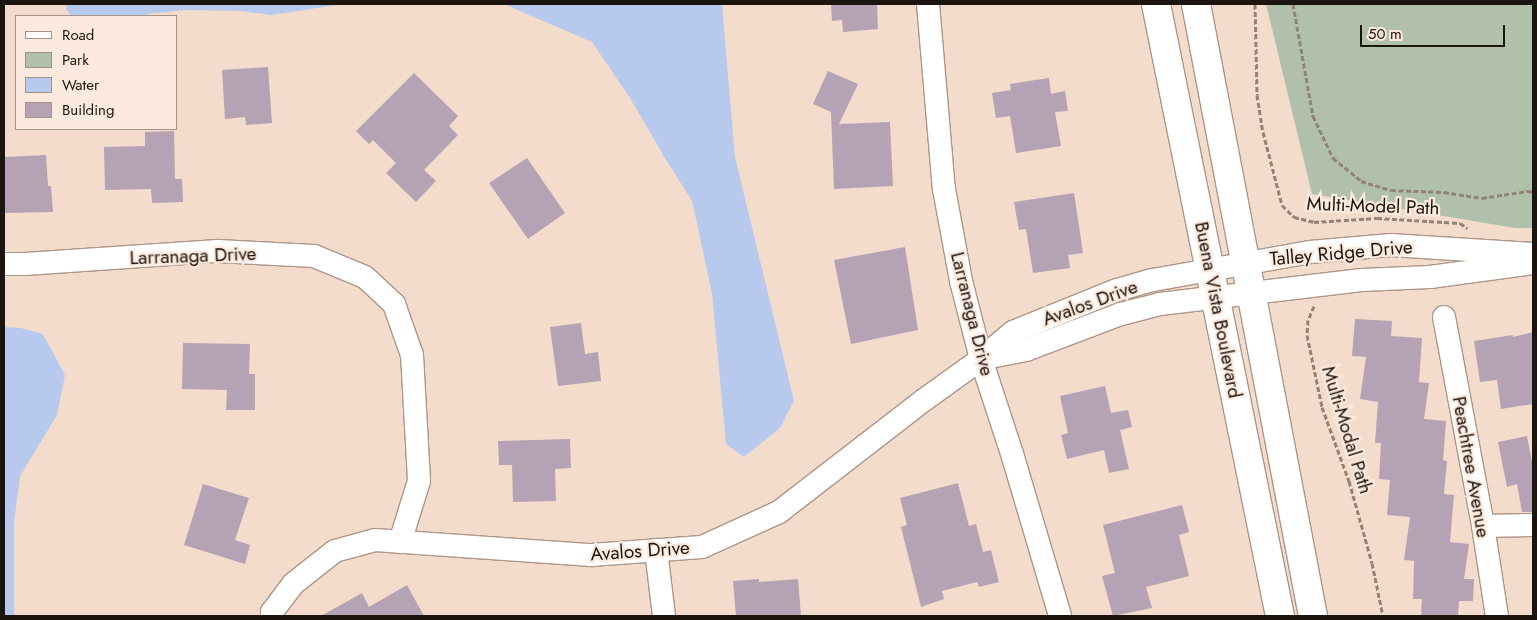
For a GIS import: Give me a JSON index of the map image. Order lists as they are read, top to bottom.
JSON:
{
  "streets": {
    "main road": ["Buena Vista Boulevard"],
    "street": [
      "Talley Ridge Drive",
      "Larranaga Drive",
      "Avalos Drive",
      "Peachtree Avenue"
    ],
    "path": ["Multi-Model Path", "Multi-Modal Path"]
  },
  "crossings": [
    ["Multi-Model Path", "Talley Ridge Drive"],
    ["Talley Ridge Drive", "Avalos Drive"],
    ["Talley Ridge Drive", "Buena Vista Boulevard"],
    ["Larranaga Drive", "Avalos Drive"],
    ["Avalos Drive", "Buena Vista Boulevard"]
  ],
  "legend": [
    "Road",
    "Park",
    "Water",
    "Building"
  ],
  "scale_bar": "50 m"
}
